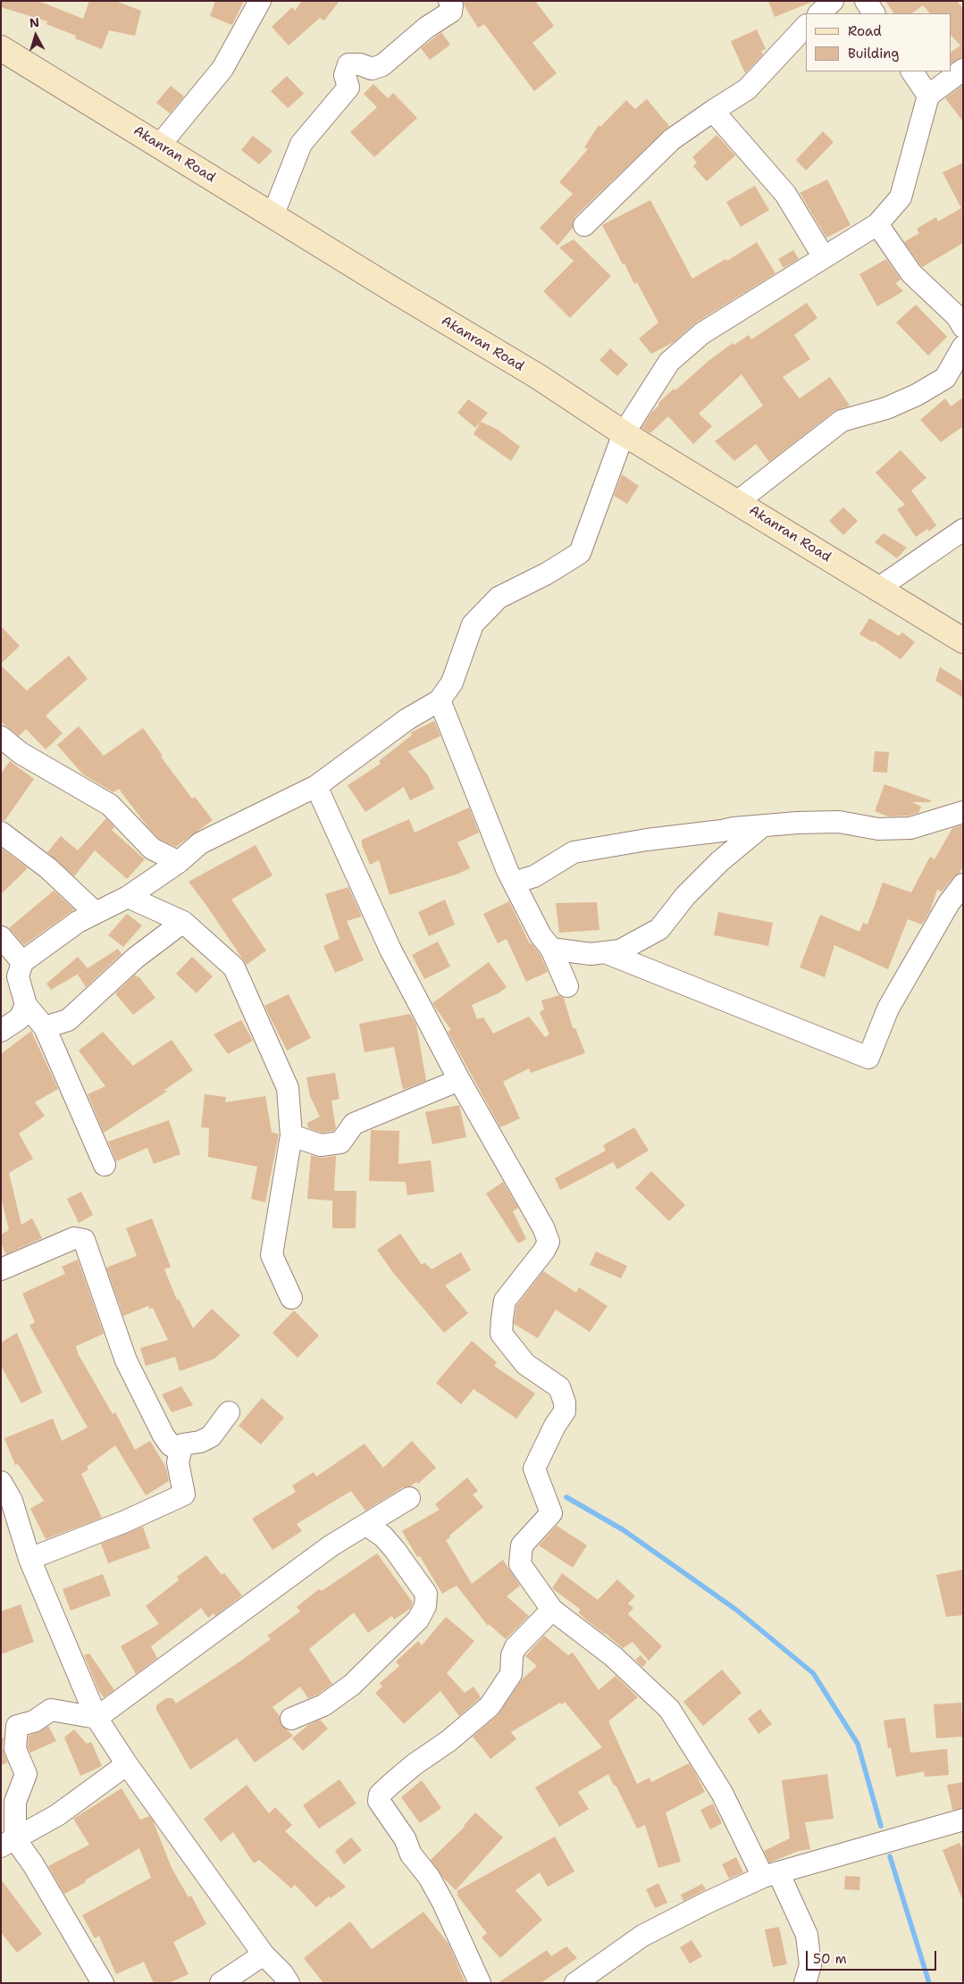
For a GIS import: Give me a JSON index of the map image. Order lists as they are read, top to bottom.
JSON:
{
  "streets": {
    "main road": ["Akanran Road"]
  },
  "legend": ["Road", "Building"],
  "scale_bar": "50 m",
  "north": "top"
}
